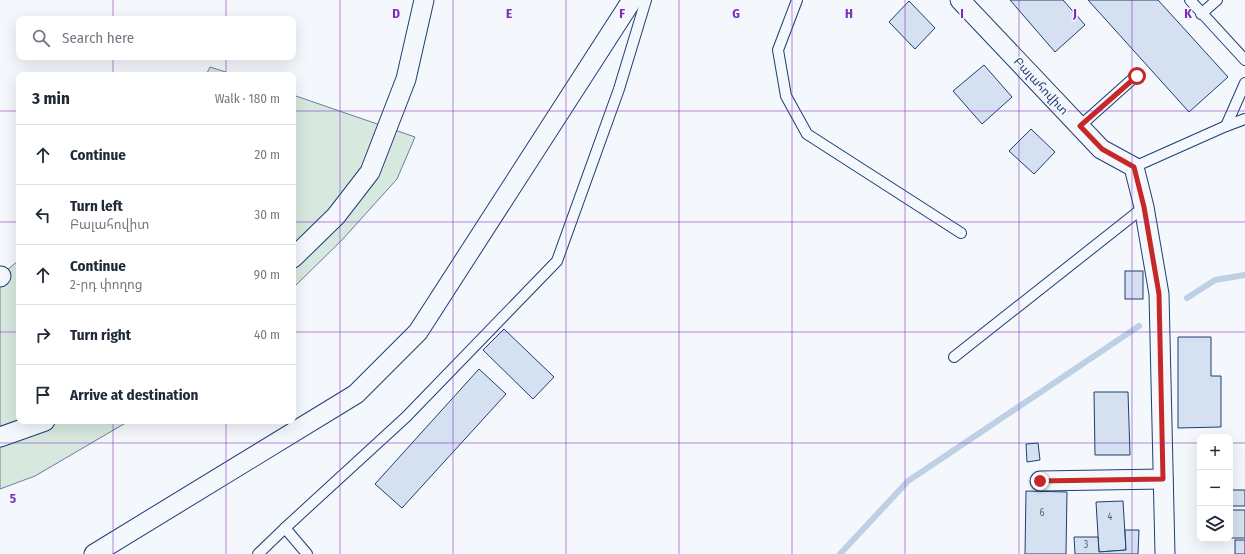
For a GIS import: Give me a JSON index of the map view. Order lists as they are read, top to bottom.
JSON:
{
  "streets": {
    "street": ["Բալահովիտ"]
  },
  "house_numbers": ["6", "4", "3"],
  "page": {
    "search": "Search here",
    "heading": ["3 min", "Walk · 180 m"],
    "list": [
      ["Continue", "20 m"],
      ["Turn left", "Բալահովիտ", "30 m"],
      ["Continue", "2-րդ փողոց", "90 m"],
      ["Turn right", "40 m"],
      "Arrive at destination"
    ],
    "map_buttons": ["+", "−"]
  },
  "grid": {
    "columns": [
      "D",
      "E",
      "F",
      "G",
      "H",
      "I",
      "J",
      "K"
    ],
    "rows": ["5"]
  }
}
